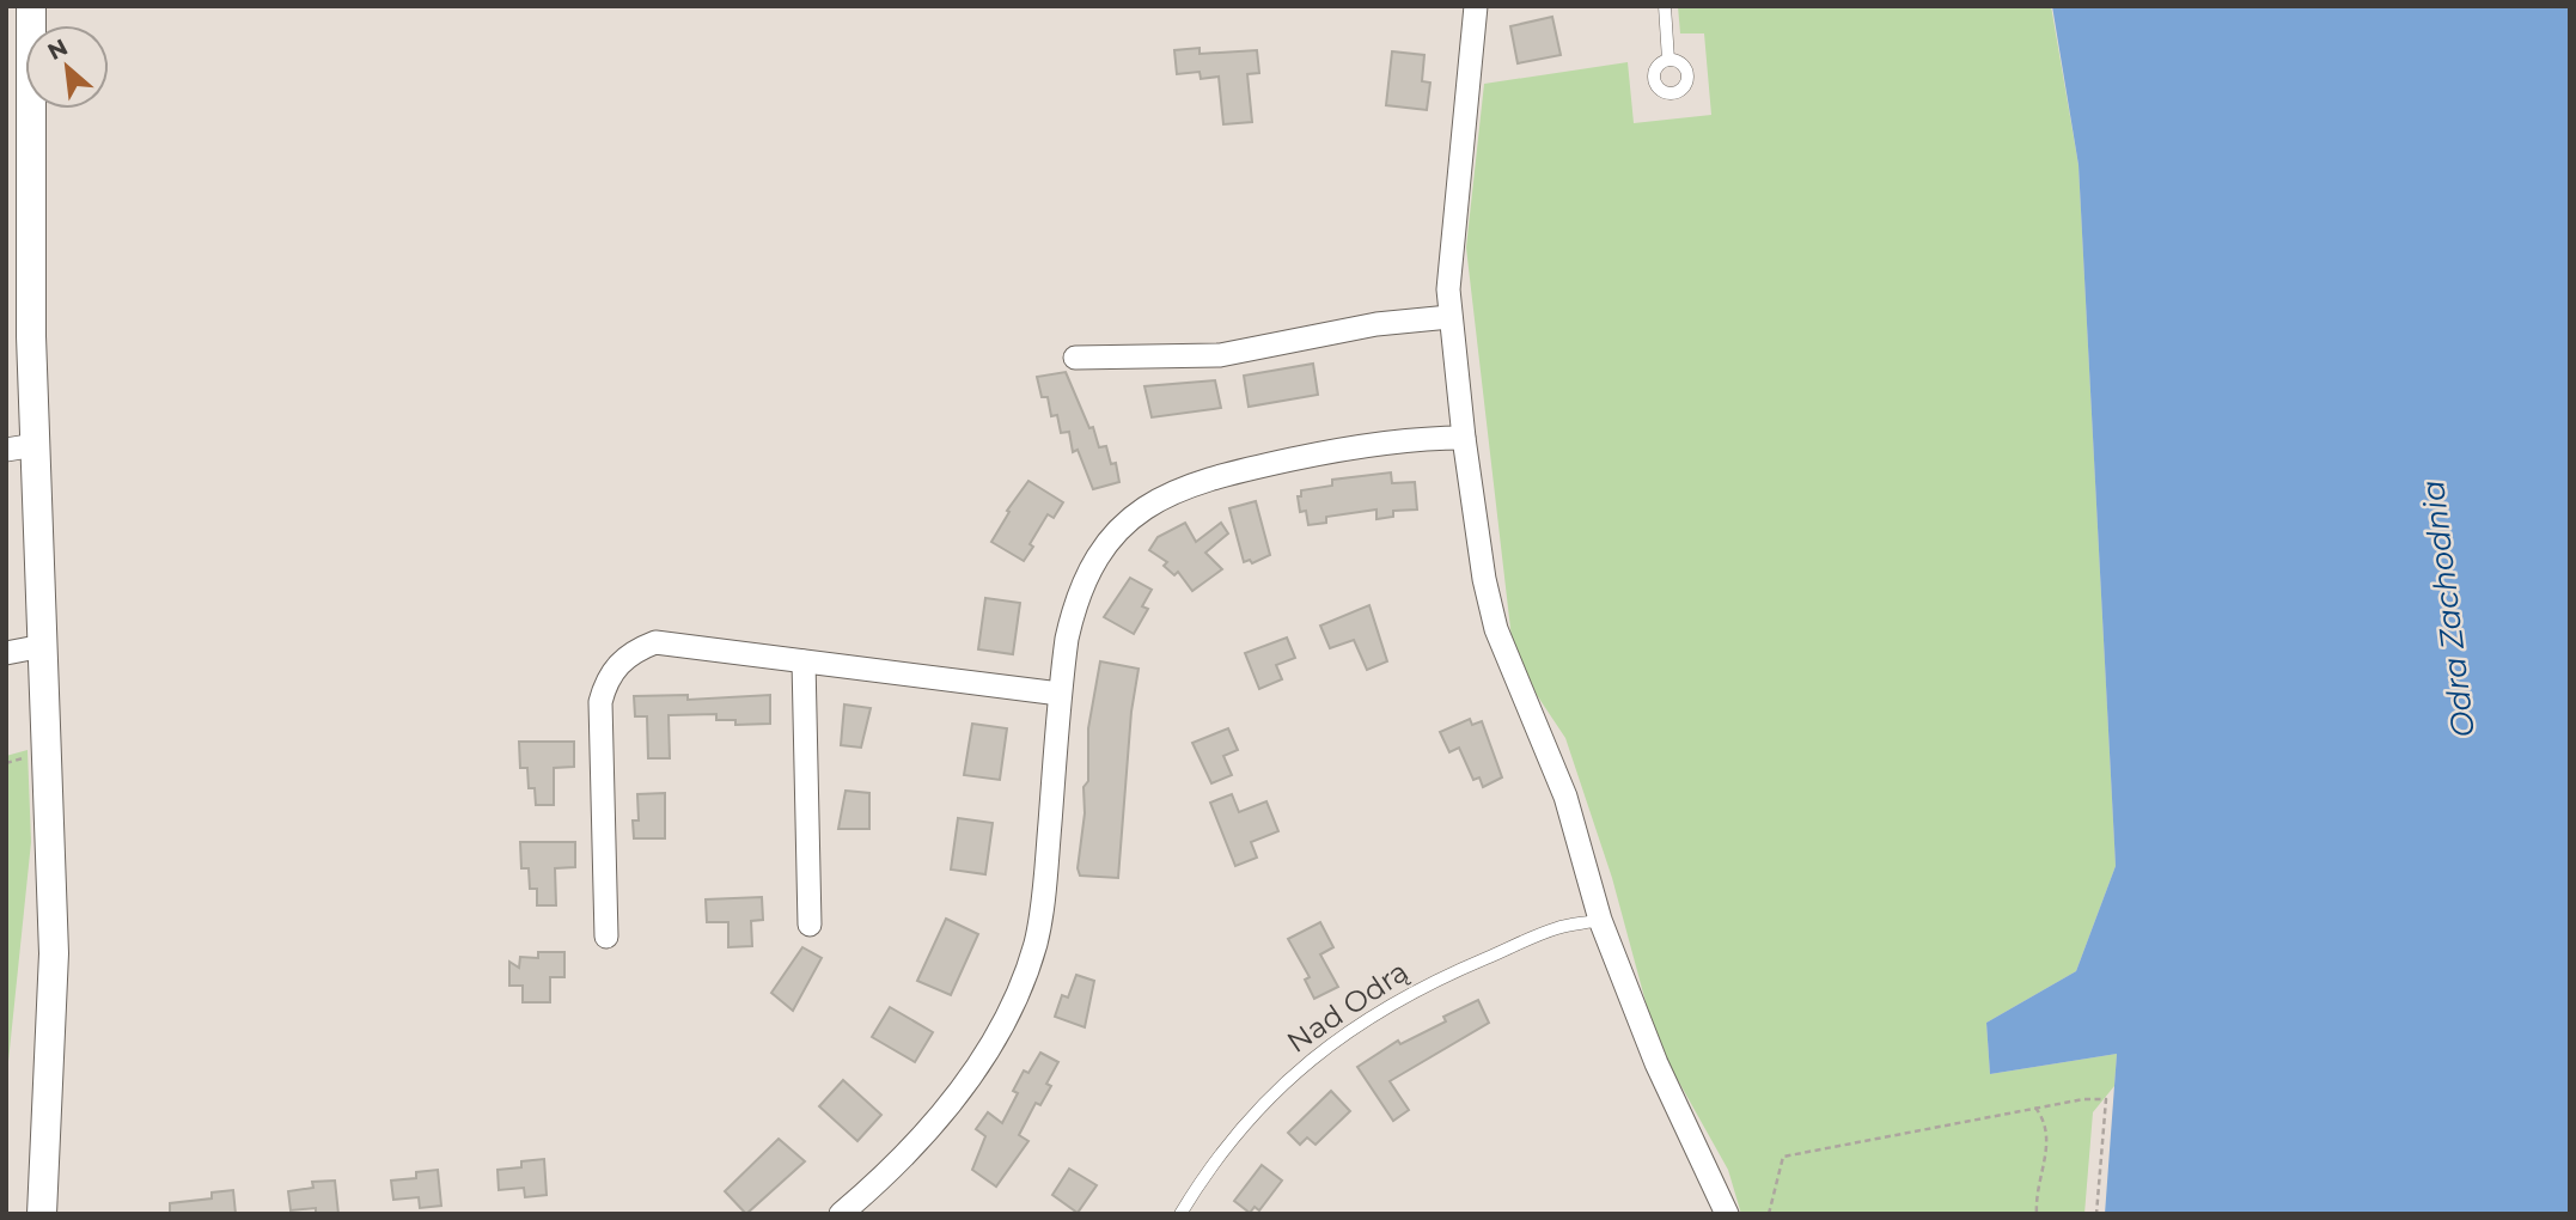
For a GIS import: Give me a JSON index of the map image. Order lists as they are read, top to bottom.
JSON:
{
  "streets": {
    "lane": ["Nad Odrą"]
  },
  "water": ["Odra Zachodnia"],
  "north": "top left"
}
